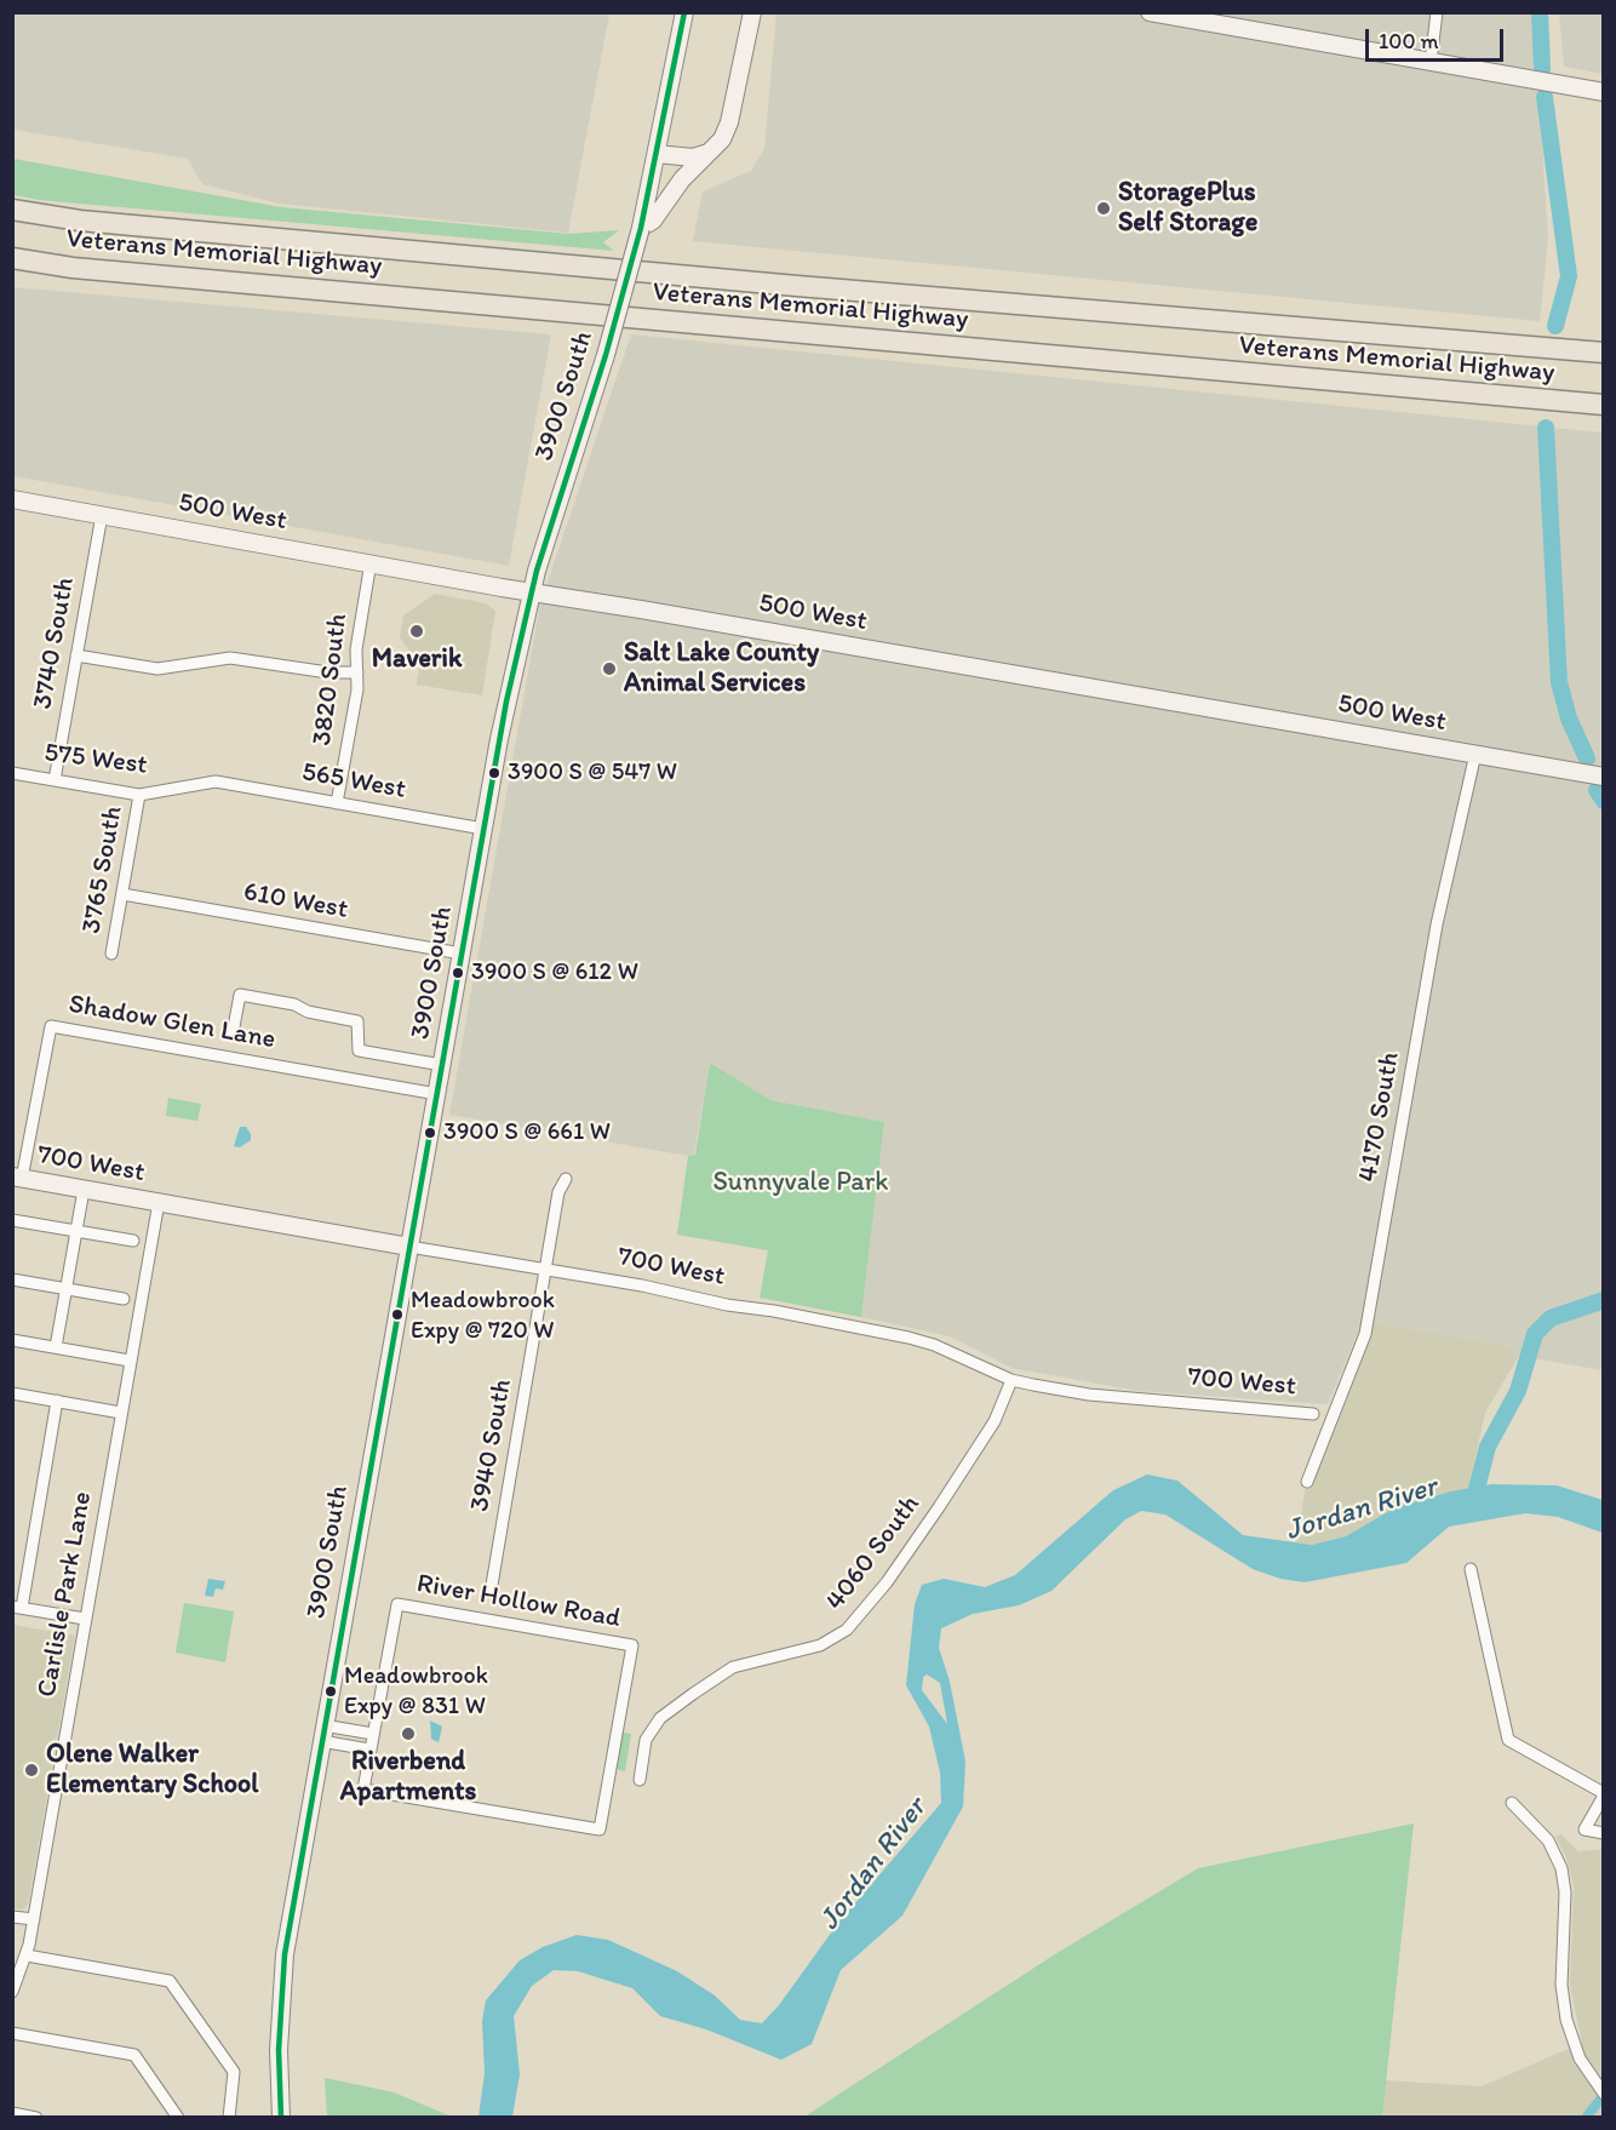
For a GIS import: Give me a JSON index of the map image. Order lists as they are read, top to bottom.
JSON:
{
  "streets": {
    "highway": ["Veterans Memorial Highway"],
    "main road": ["3900 South", "500 West", "700 West"],
    "street": [
      "3740 South",
      "3820 South",
      "575 West",
      "565 West",
      "3765 South",
      "610 West",
      "Shadow Glen Lane",
      "4170 South",
      "3940 South",
      "4060 South",
      "Carlisle Park Lane",
      "River Hollow Road"
    ]
  },
  "crossings": [
    ["3900 South", "500 West"],
    ["3900 South", "565 West"],
    ["3900 South", "610 West"],
    ["3900 South", "Shadow Glen Lane"],
    ["3900 South", "700 West"],
    ["500 West", "3740 South"],
    ["500 West", "3820 South"],
    ["500 West", "4170 South"],
    ["3740 South", "575 West"],
    ["3820 South", "565 West"],
    ["575 West", "565 West"],
    ["575 West", "3765 South"],
    ["3765 South", "610 West"],
    ["Shadow Glen Lane", "700 West"],
    ["700 West", "3940 South"],
    ["700 West", "4060 South"],
    ["700 West", "Carlisle Park Lane"]
  ],
  "water": ["Jordan River"],
  "parks": ["Sunnyvale Park"],
  "places": [
    "StoragePlus Self Storage",
    "Maverik",
    "Salt Lake County Animal Services",
    "3900 S @ 547 W",
    "3900 S @ 612 W",
    "3900 S @ 661 W",
    "Meadowbrook Expy @ 720 W",
    "Meadowbrook Expy @ 831 W",
    "Riverbend Apartments",
    "Olene Walker Elementary School"
  ],
  "scale_bar": "100 m"
}
